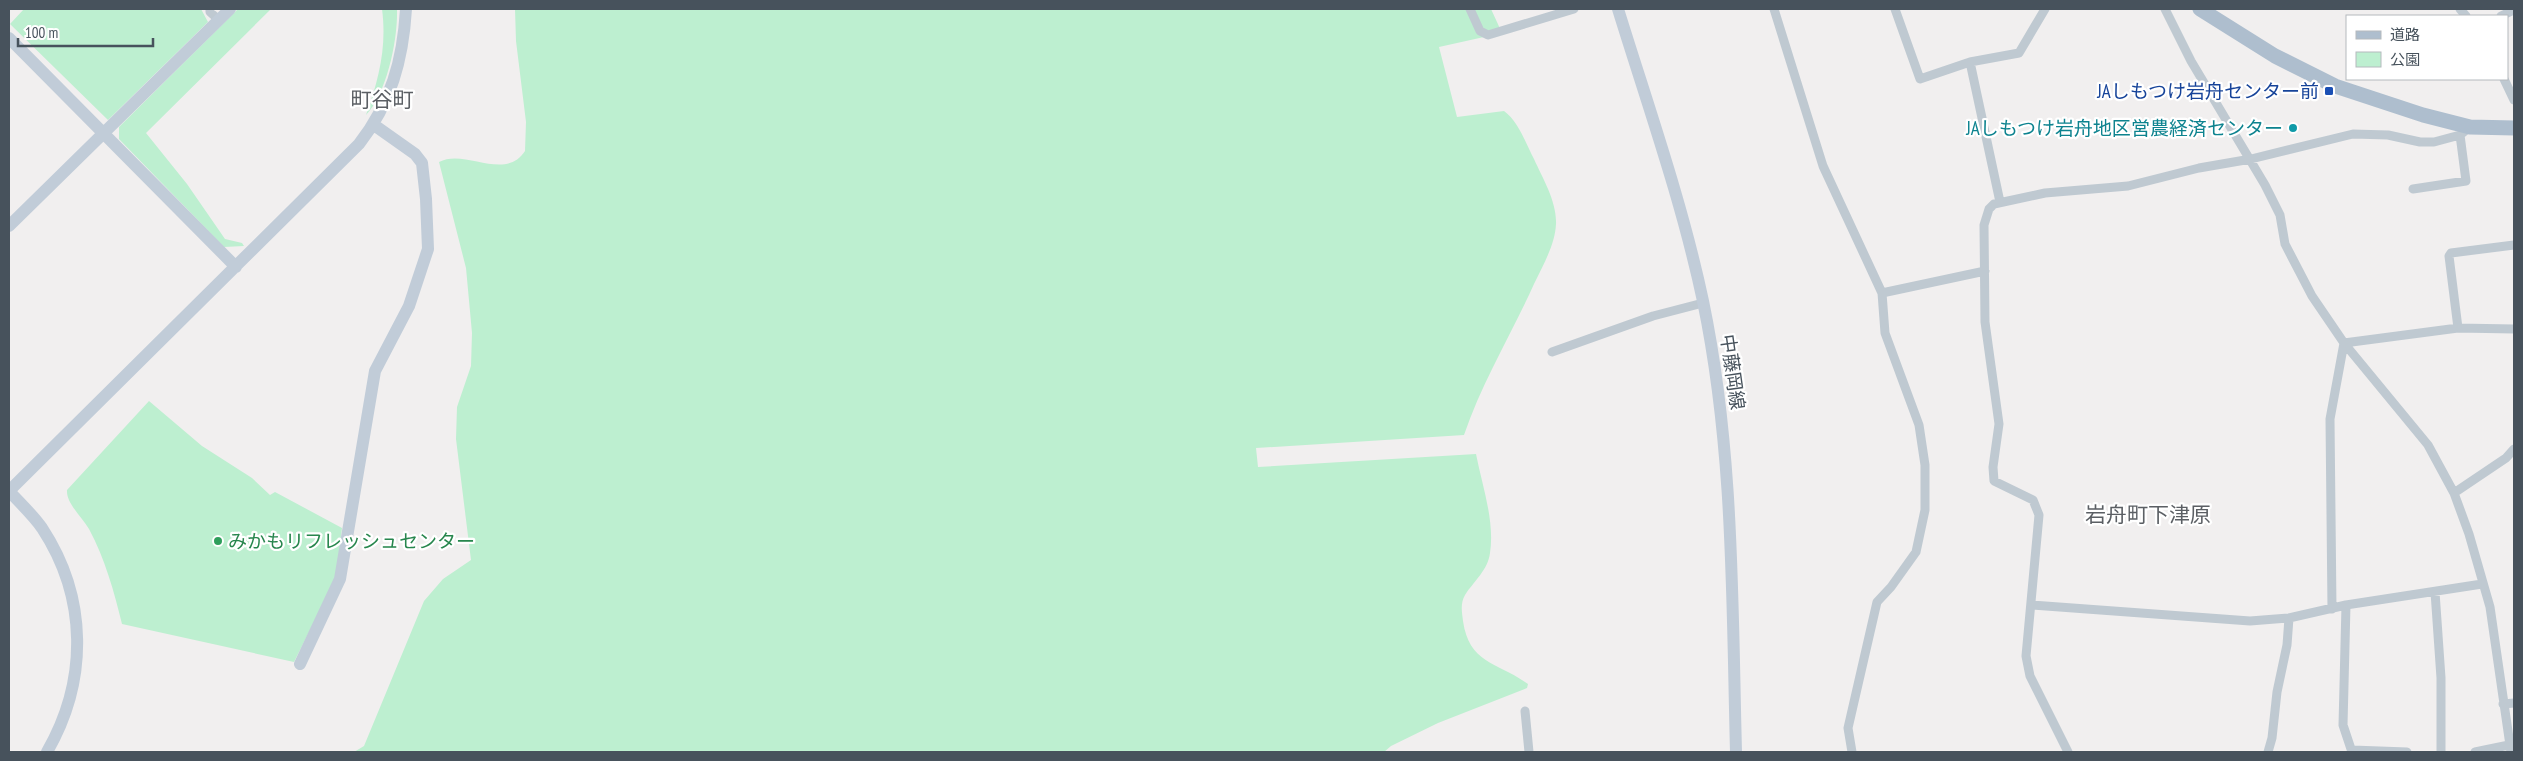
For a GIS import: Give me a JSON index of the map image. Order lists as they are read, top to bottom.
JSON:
{
  "streets": {
    "street": ["中藤岡線"]
  },
  "districts": ["町谷町", "岩舟町下津原"],
  "places": {
    "transit": ["JAしもつけ岩舟センター前"],
    "other": ["JAしもつけ岩舟地区営農経済センター", "みかもリフレッシュセンター"]
  },
  "legend": ["道路", "公園"],
  "scale_bar": "100 m"
}
